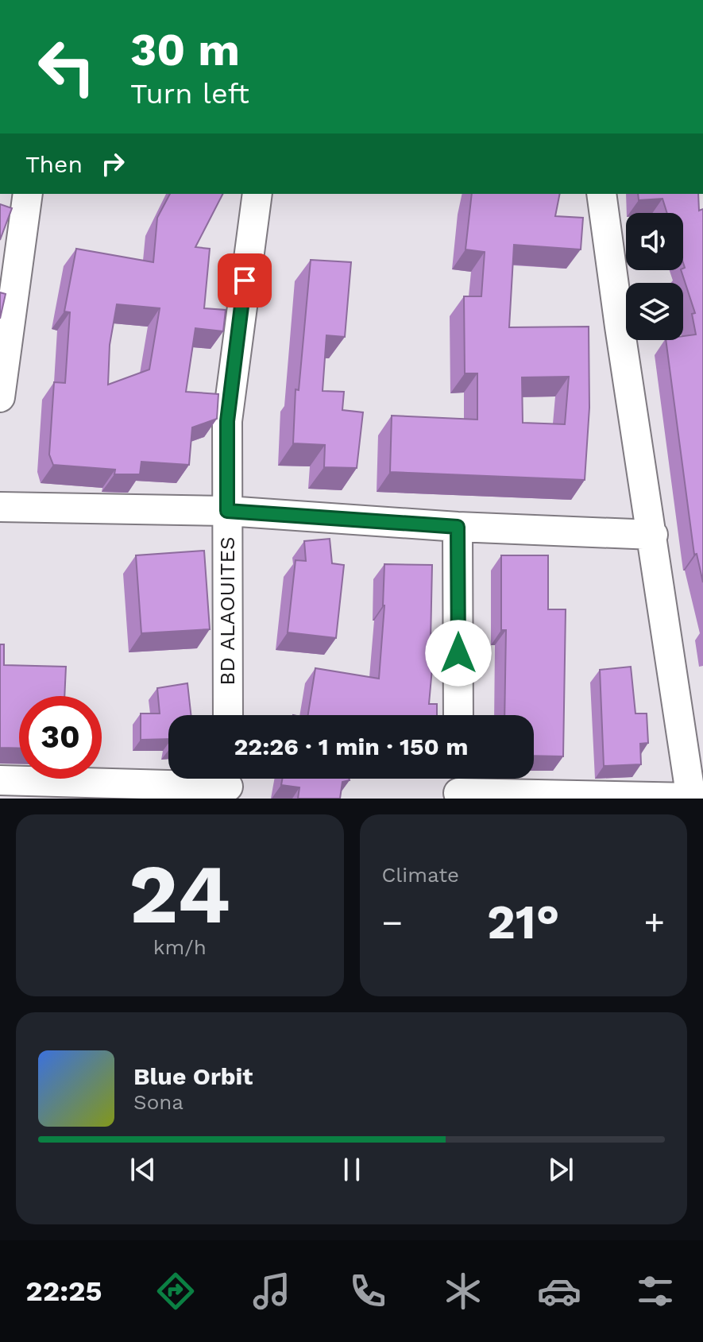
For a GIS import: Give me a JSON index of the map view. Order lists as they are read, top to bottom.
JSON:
{
  "streets": {
    "street": ["BD ALAOUITES"]
  },
  "page": {
    "turn": ["30 m", "Turn left"],
    "then": "Then",
    "limit": "30",
    "trip": "22:26 · 1 min · 150 m",
    "tile": [
      ["24", "km/h"],
      "Climate"
    ],
    "heat": ["−", "21°", "+"],
    "song": ["Blue Orbit", "Sona"],
    "tabs": "22:25"
  }
}
